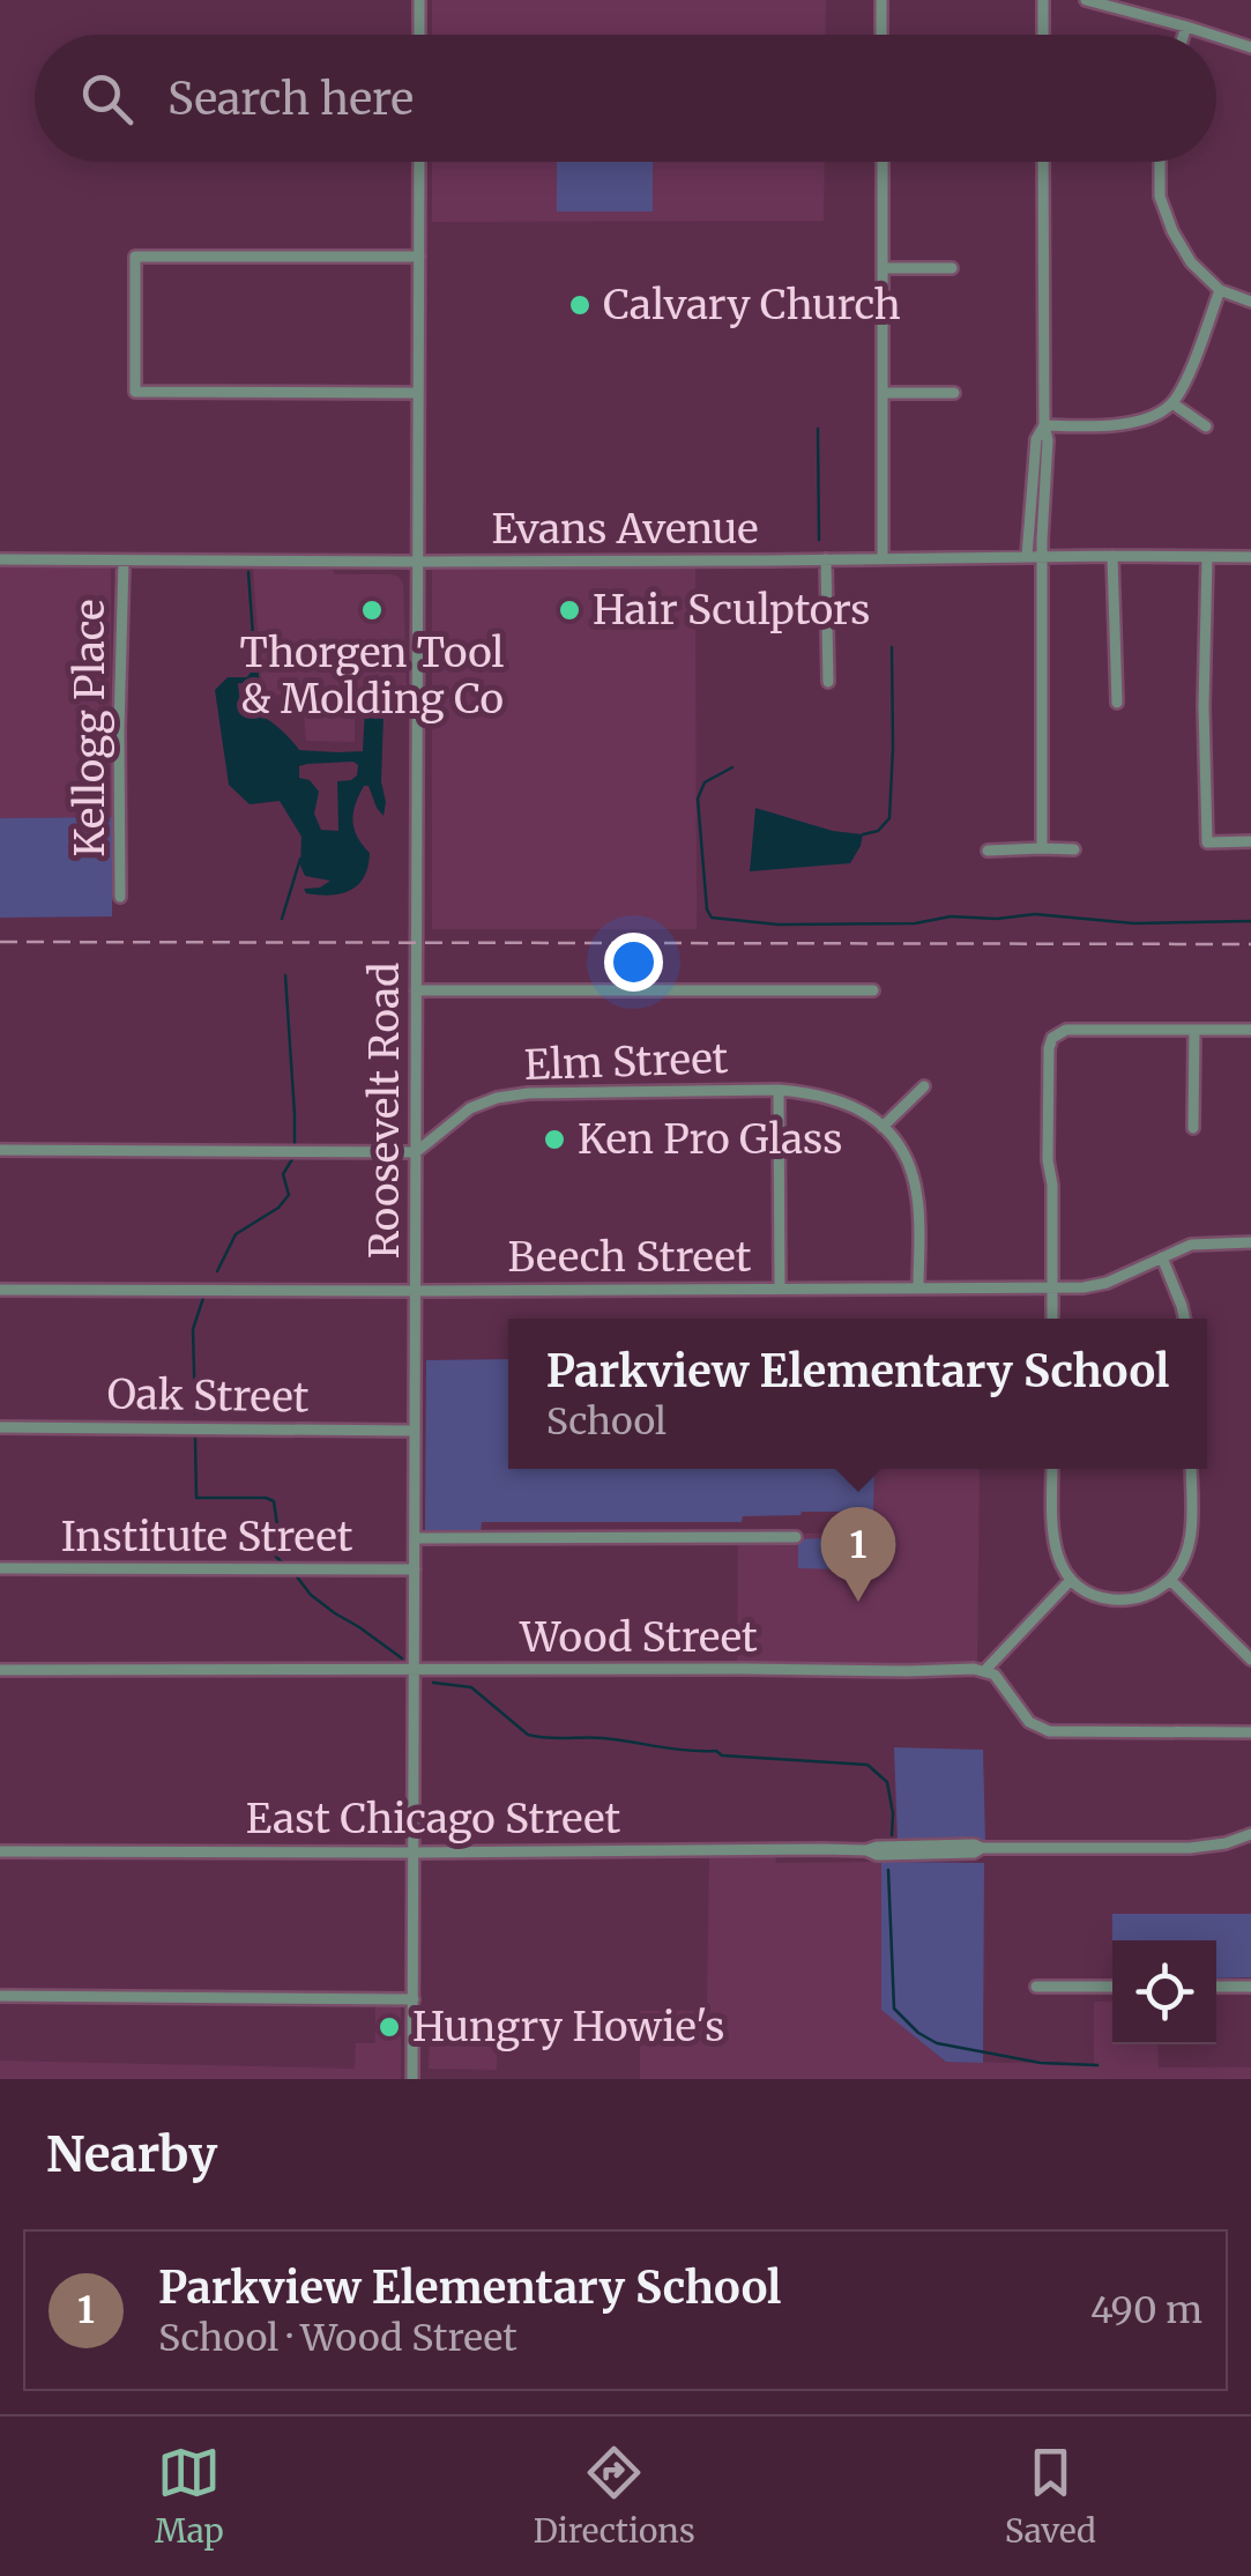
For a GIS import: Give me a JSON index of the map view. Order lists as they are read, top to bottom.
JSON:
{
  "streets": {
    "street": [
      "Evans Avenue",
      "Kellogg Place",
      "Elm Street",
      "Roosevelt Road",
      "Beech Street",
      "Oak Street",
      "Institute Street",
      "Wood Street",
      "East Chicago Street"
    ]
  },
  "crossings": [
    ["Evans Avenue", "Kellogg Place"],
    ["Evans Avenue", "Roosevelt Road"],
    ["Elm Street", "Roosevelt Road"],
    ["Elm Street", "Beech Street"],
    ["Roosevelt Road", "Beech Street"],
    ["Roosevelt Road", "Oak Street"],
    ["Roosevelt Road", "Institute Street"],
    ["Roosevelt Road", "Wood Street"],
    ["Roosevelt Road", "East Chicago Street"]
  ],
  "places": [
    "Calvary Church",
    "Thorgen Tool & Molding Co",
    "Hair Sculptors",
    "Ken Pro Glass",
    "Hungry Howie's"
  ],
  "page": {
    "search": "Search here",
    "popup": ["Parkview Elementary School", "School"],
    "pins": "1",
    "heading": "Nearby",
    "list": [
      {
        "mark": "1",
        "name": "Parkview Elementary School",
        "note": "School · Wood Street",
        "value": "490 m"
      }
    ],
    "nav": ["Map", "Directions", "Saved"]
  }
}
